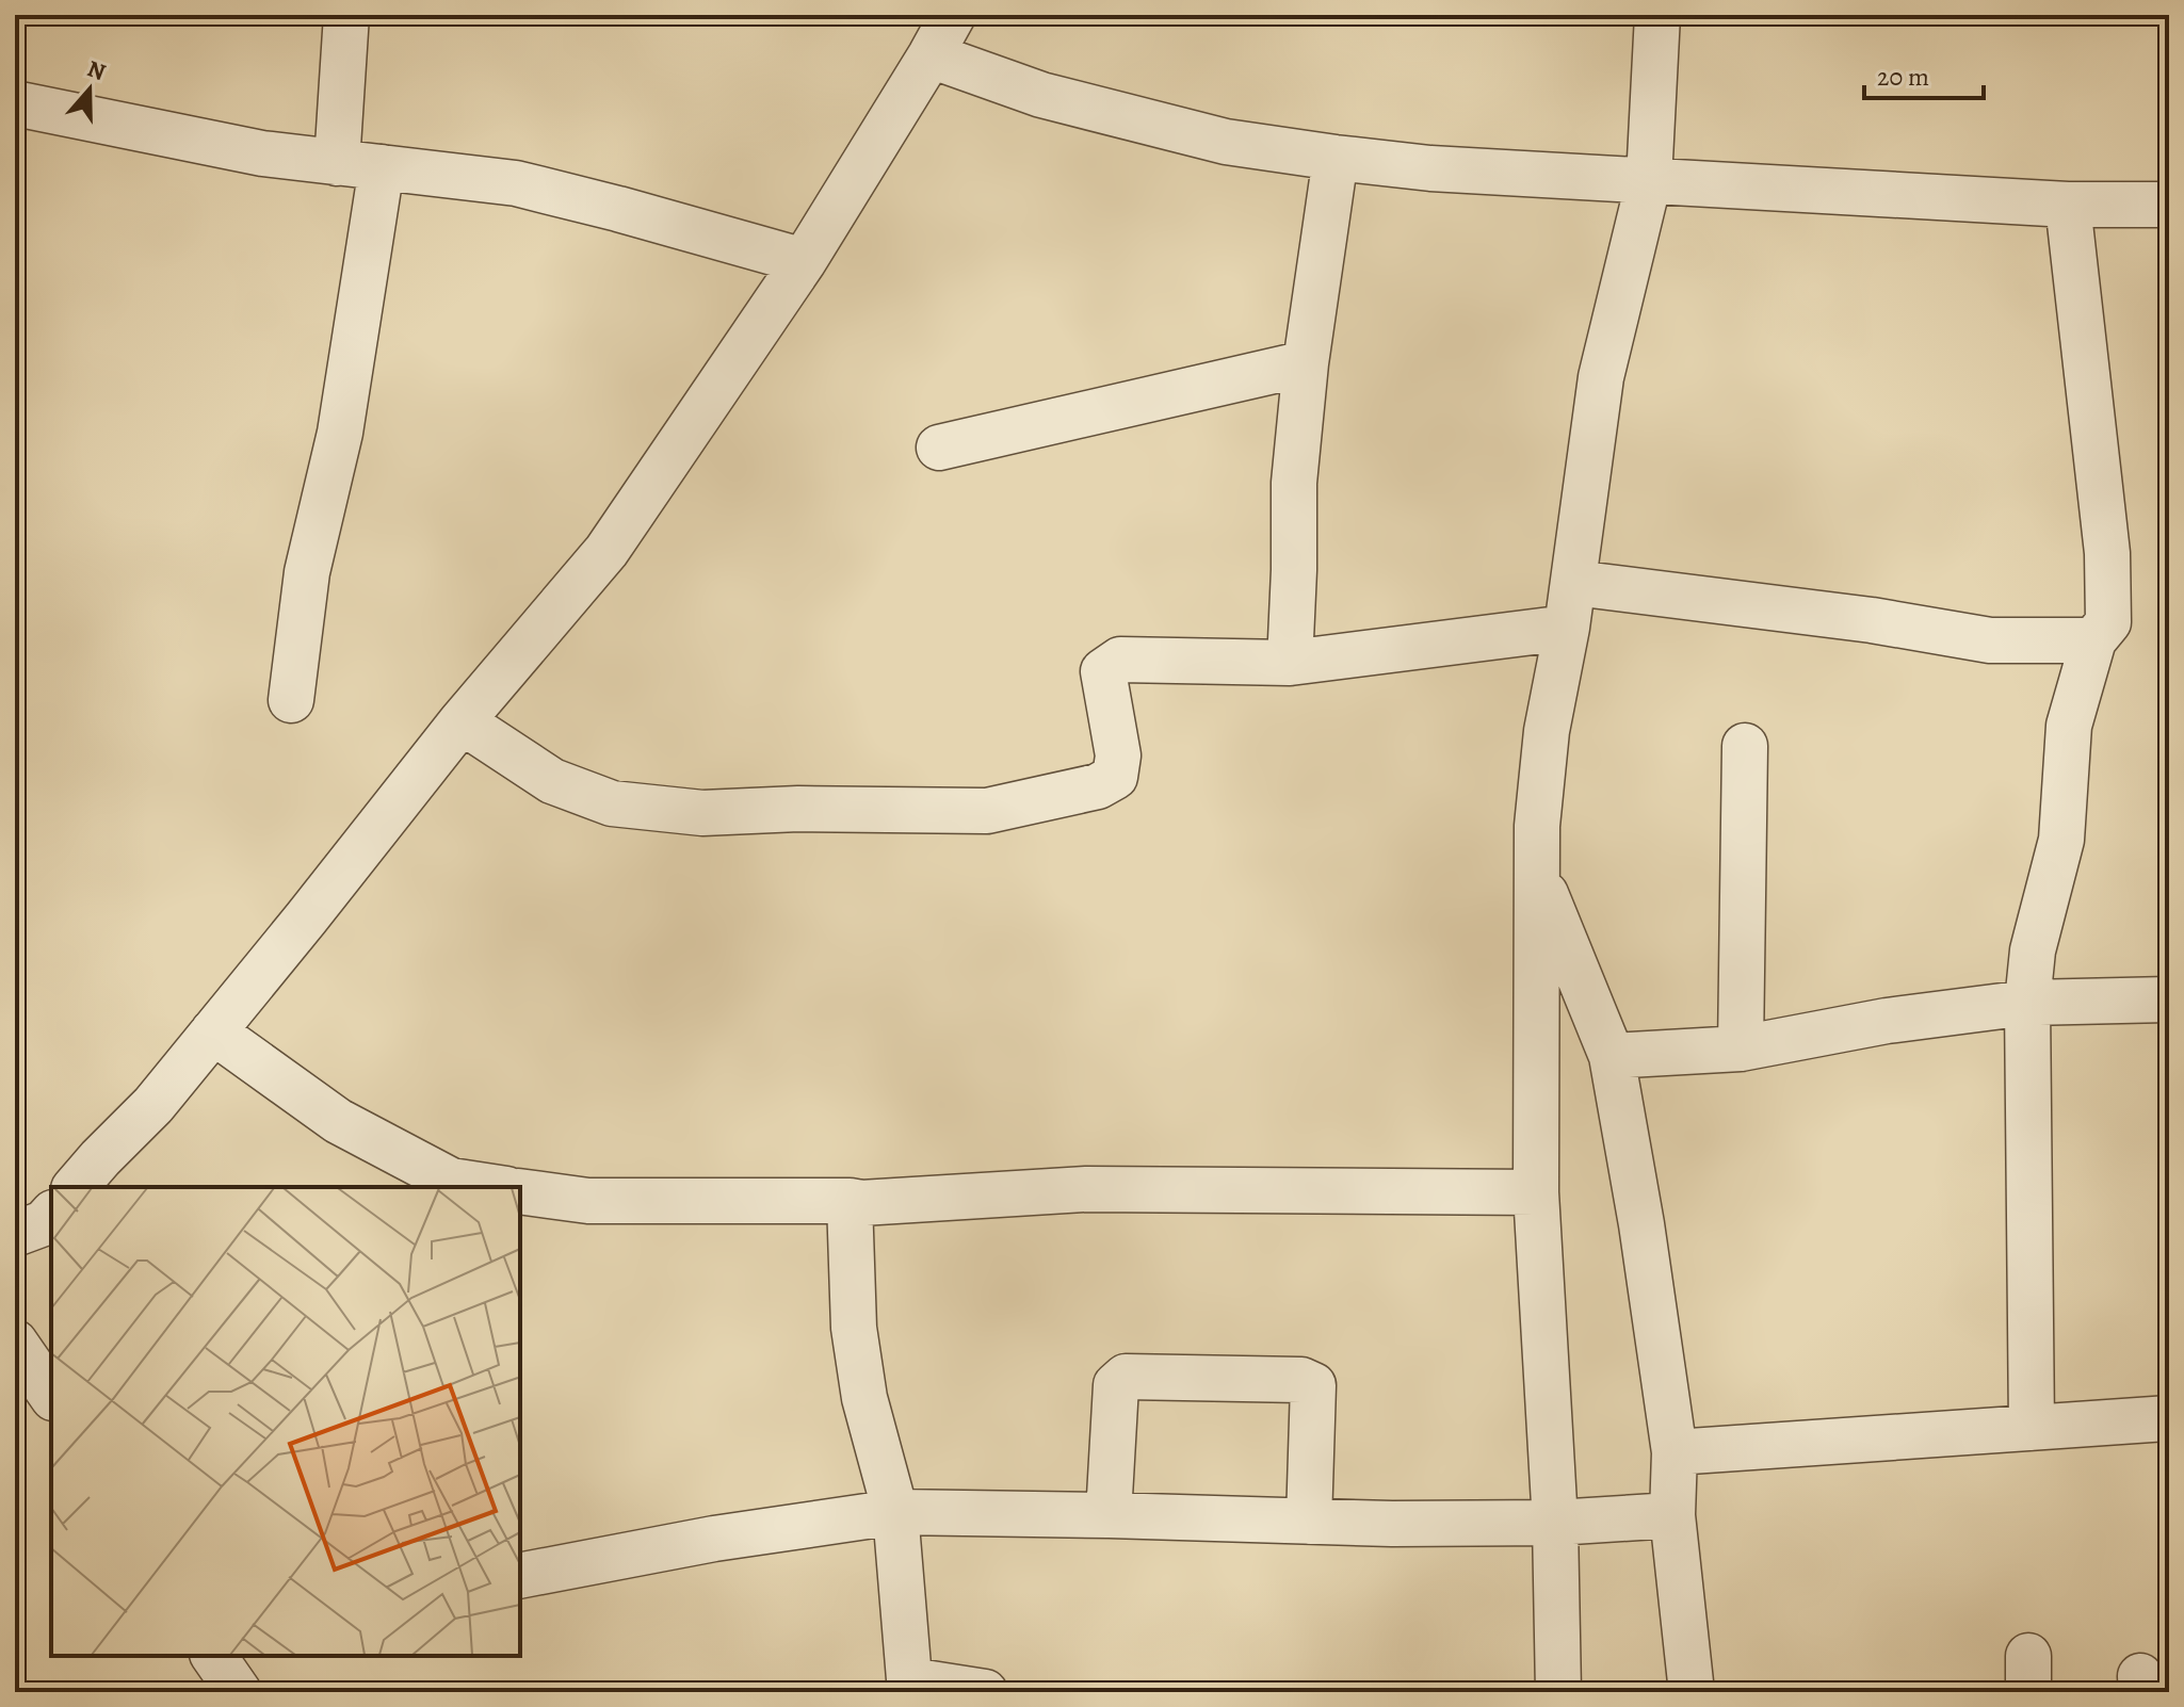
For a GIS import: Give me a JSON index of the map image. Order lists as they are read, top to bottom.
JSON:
{
  "scale_bar": "20 m",
  "north": "top"
}
